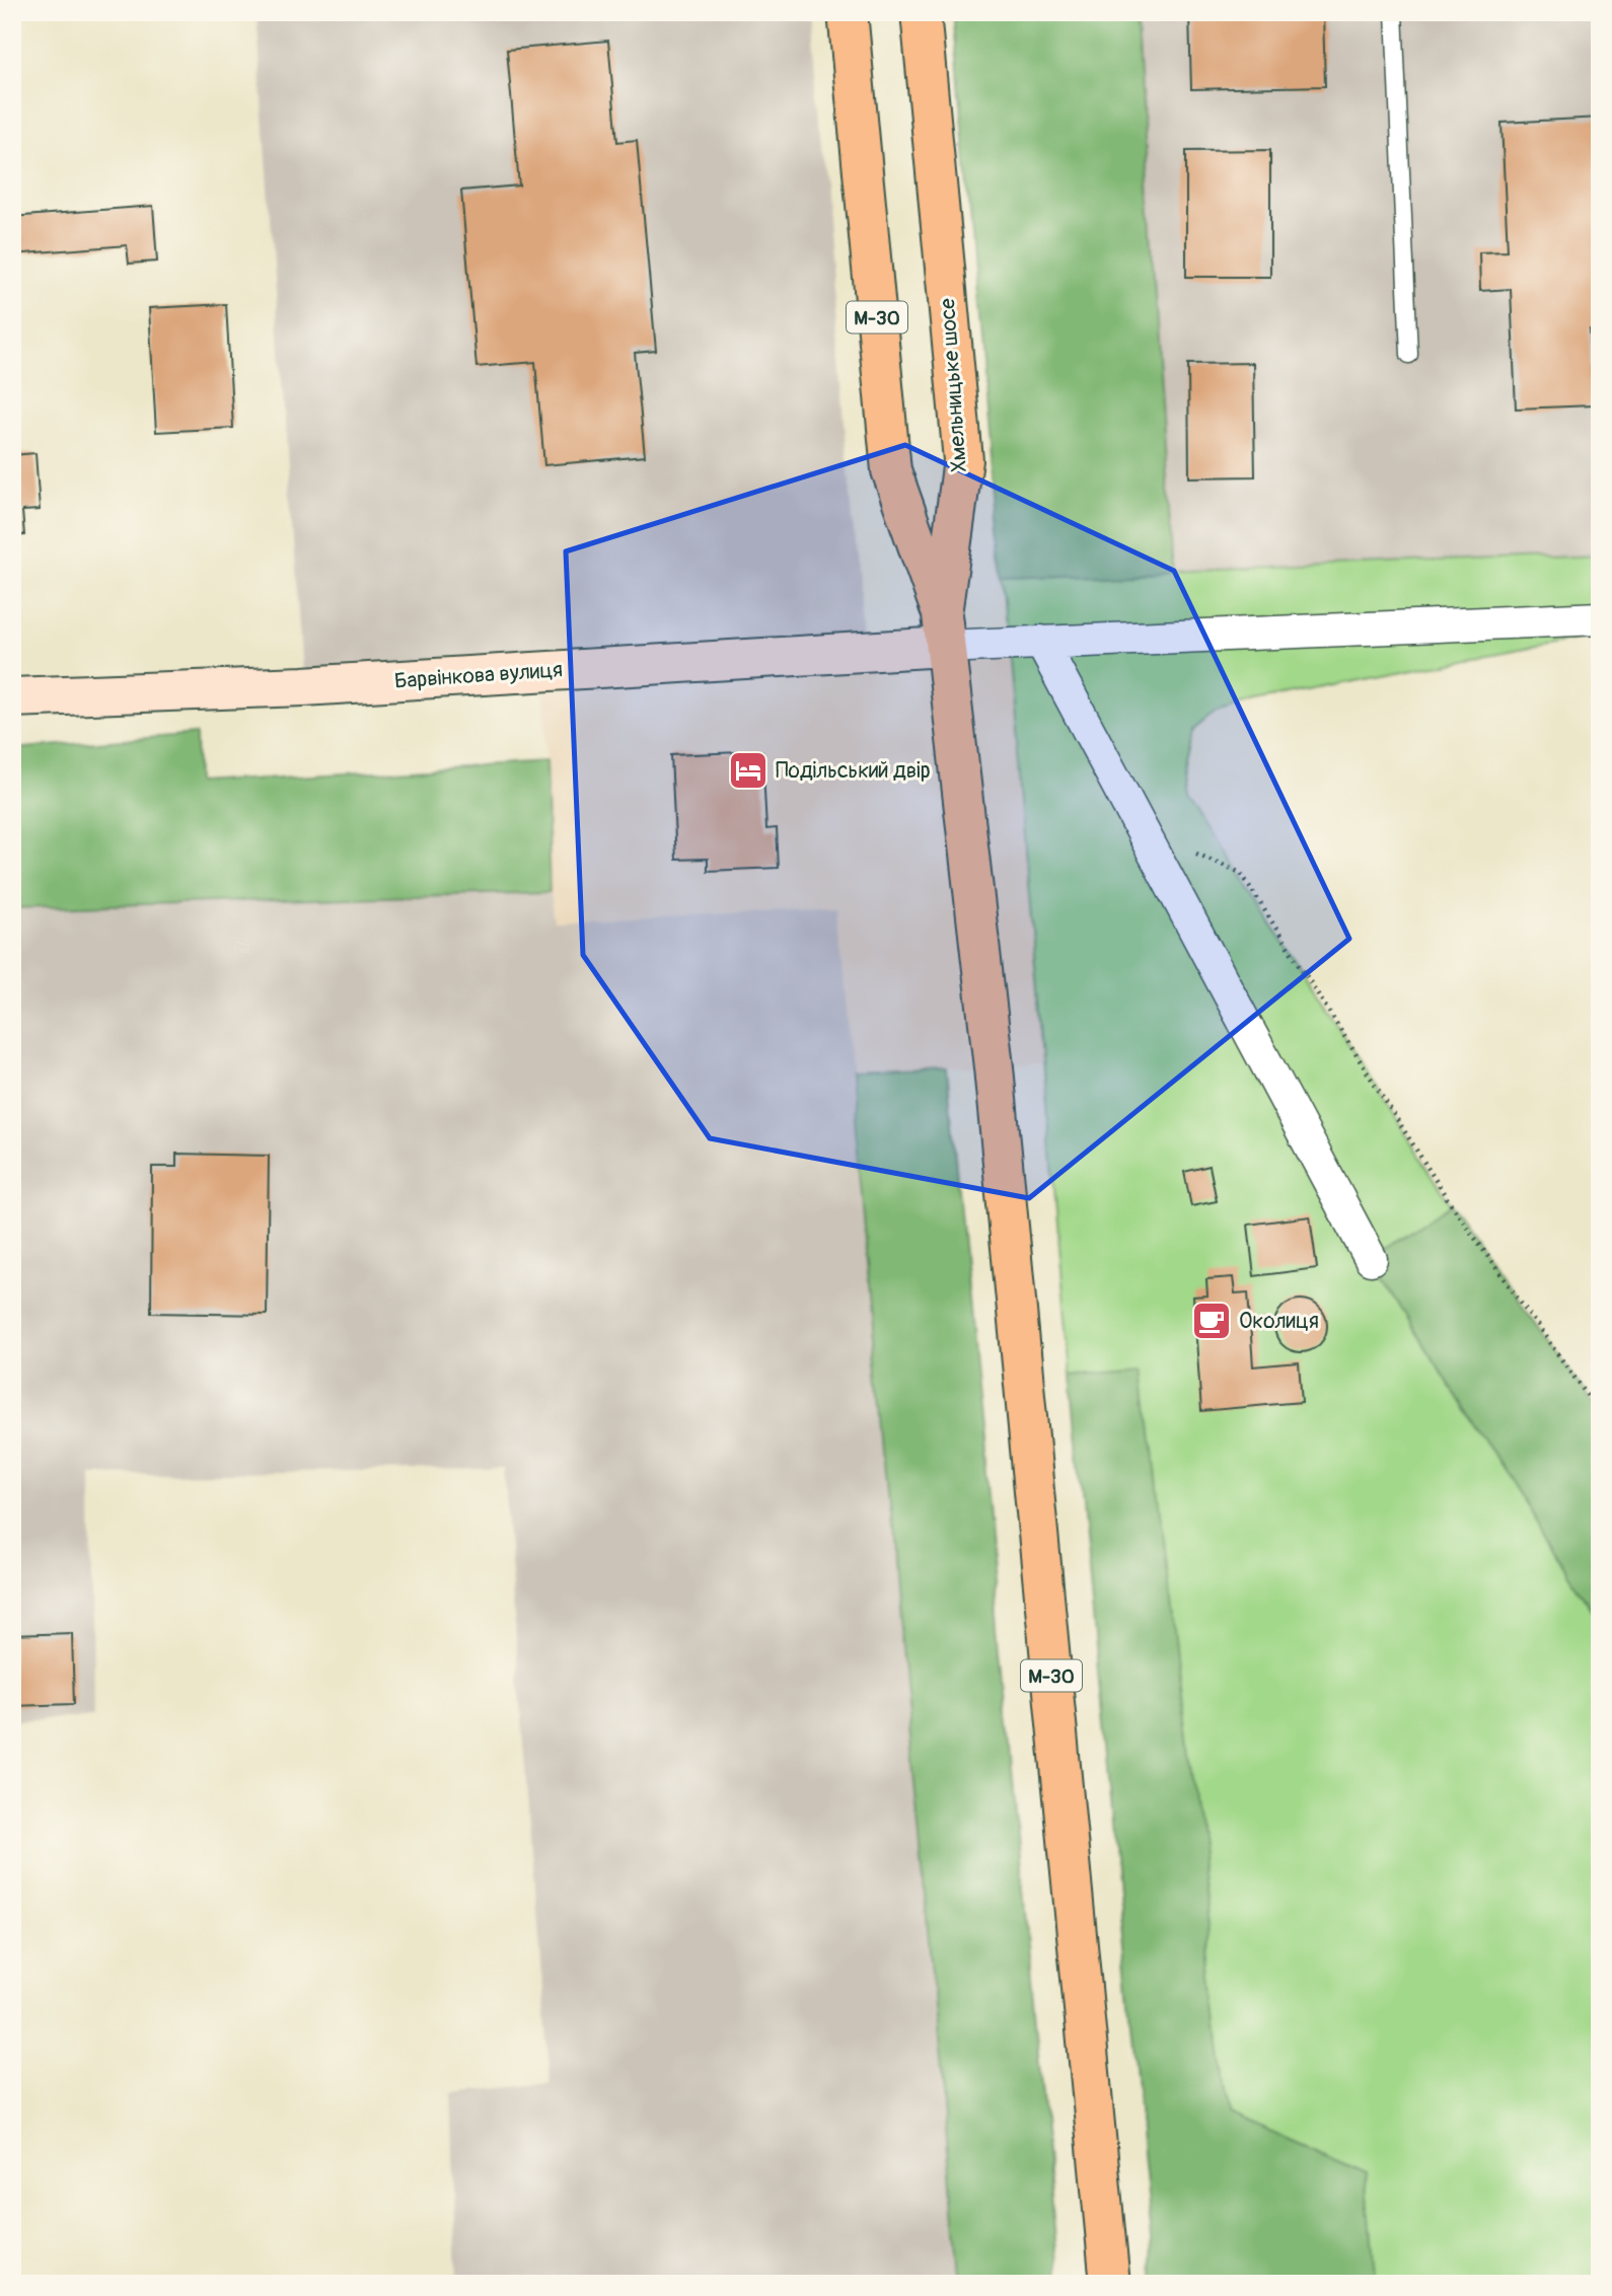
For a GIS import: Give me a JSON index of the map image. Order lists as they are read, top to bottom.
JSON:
{
  "streets": {
    "highway": ["М-30", "Хмельницьке шосе"],
    "street": ["Барвінкова вулиця"]
  },
  "crossings": [
    ["М-30", "Хмельницьке шосе"],
    ["М-30", "Барвінкова вулиця"],
    ["Хмельницьке шосе", "Барвінкова вулиця"]
  ],
  "places": {
    "hotel": ["Подільський двір"],
    "cafe": ["Околиця"]
  }
}
